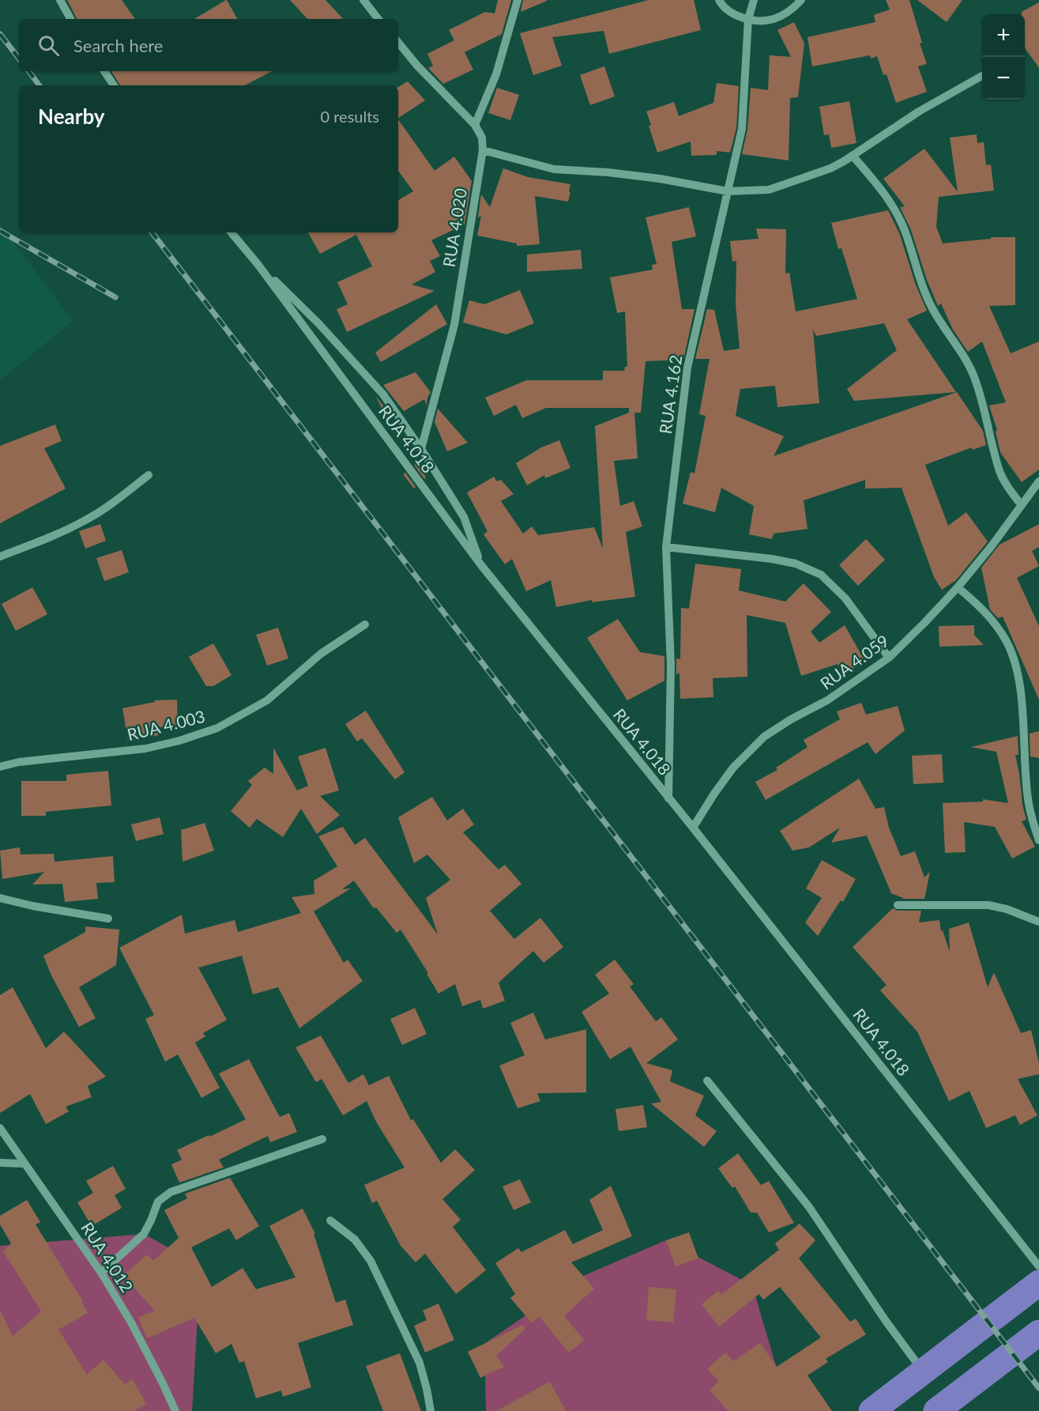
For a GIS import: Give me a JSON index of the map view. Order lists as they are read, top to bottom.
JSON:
{
  "streets": {
    "street": [
      "RUA 4.020",
      "RUA 4.162",
      "RUA 4.018",
      "RUA 4.059",
      "RUA 4.003",
      "RUA 4.012"
    ]
  },
  "crossings": [
    ["RUA 4.162", "RUA 4.018"],
    ["RUA 4.018", "RUA 4.059"]
  ],
  "page": {
    "map_buttons": ["+", "−"],
    "search": "Search here",
    "heading": ["Nearby", "0 results"]
  }
}
